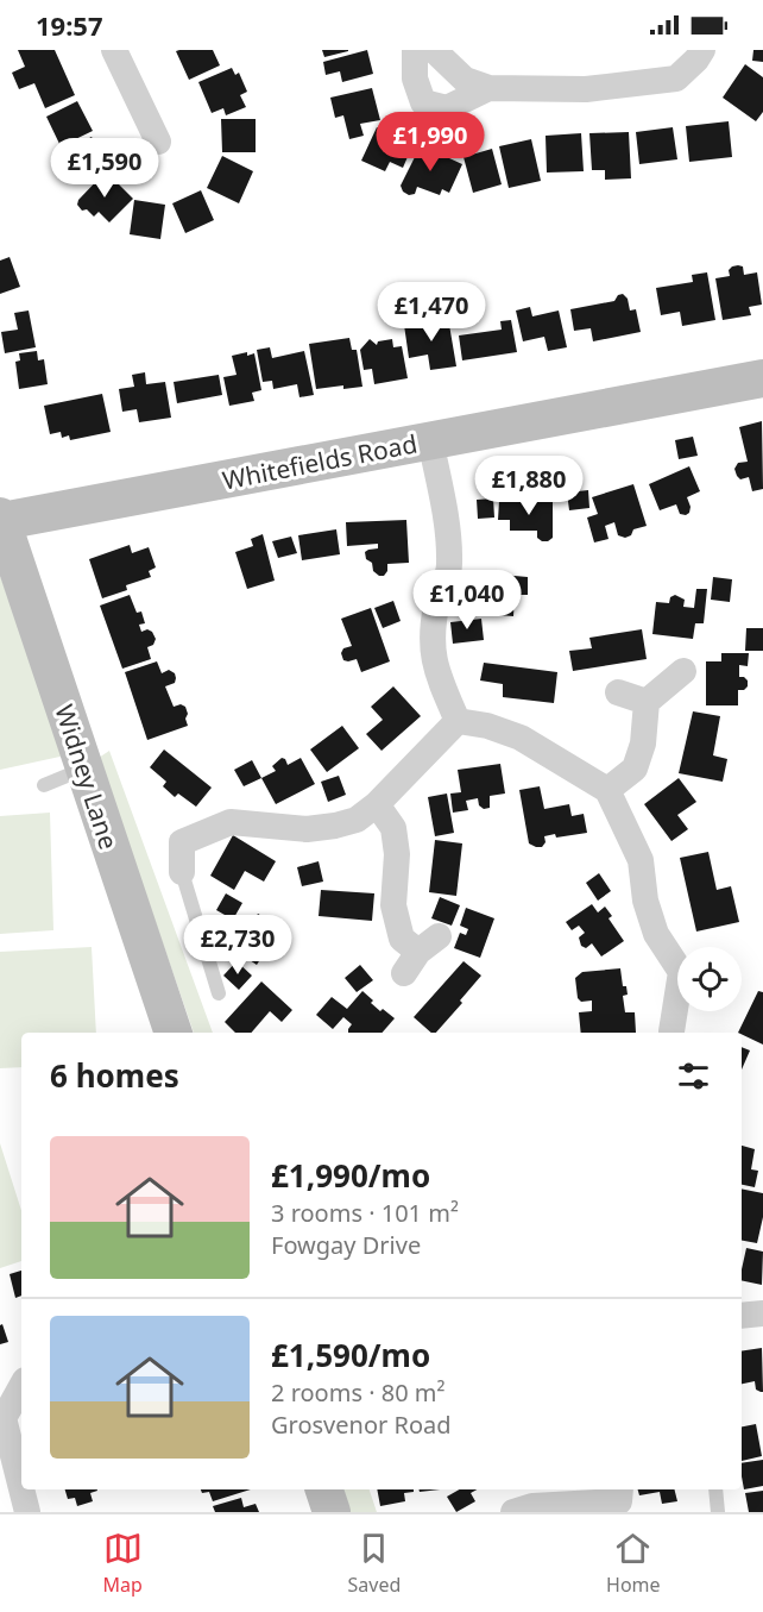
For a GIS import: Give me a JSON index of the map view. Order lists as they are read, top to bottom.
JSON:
{
  "streets": {
    "street": ["Whitefields Road", "Widney Lane"]
  },
  "crossings": [
    ["Whitefields Road", "Widney Lane"]
  ],
  "page": {
    "status": "19:57",
    "price": [
      "£1,990",
      "£1,590",
      "£1,470",
      "£1,880",
      "£1,040",
      "£2,730"
    ],
    "heading": "6 homes",
    "list": [
      {
        "name": "£1,990/mo",
        "note": "3 rooms · 101 m² · Fowgay Drive"
      },
      {
        "name": "£1,590/mo",
        "note": "2 rooms · 80 m² · Grosvenor Road"
      }
    ],
    "tabs": ["Map", "Saved", "Home"]
  }
}
